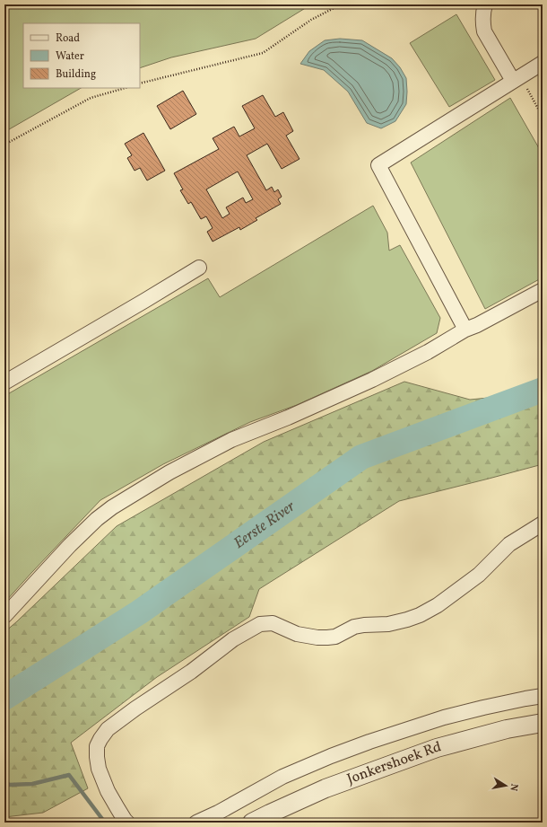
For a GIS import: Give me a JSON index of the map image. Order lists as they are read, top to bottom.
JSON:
{
  "streets": {
    "street": ["Jonkershoek Rd"]
  },
  "water": ["Eerste River"],
  "legend": ["Road", "Water", "Building"],
  "north": "right"
}
